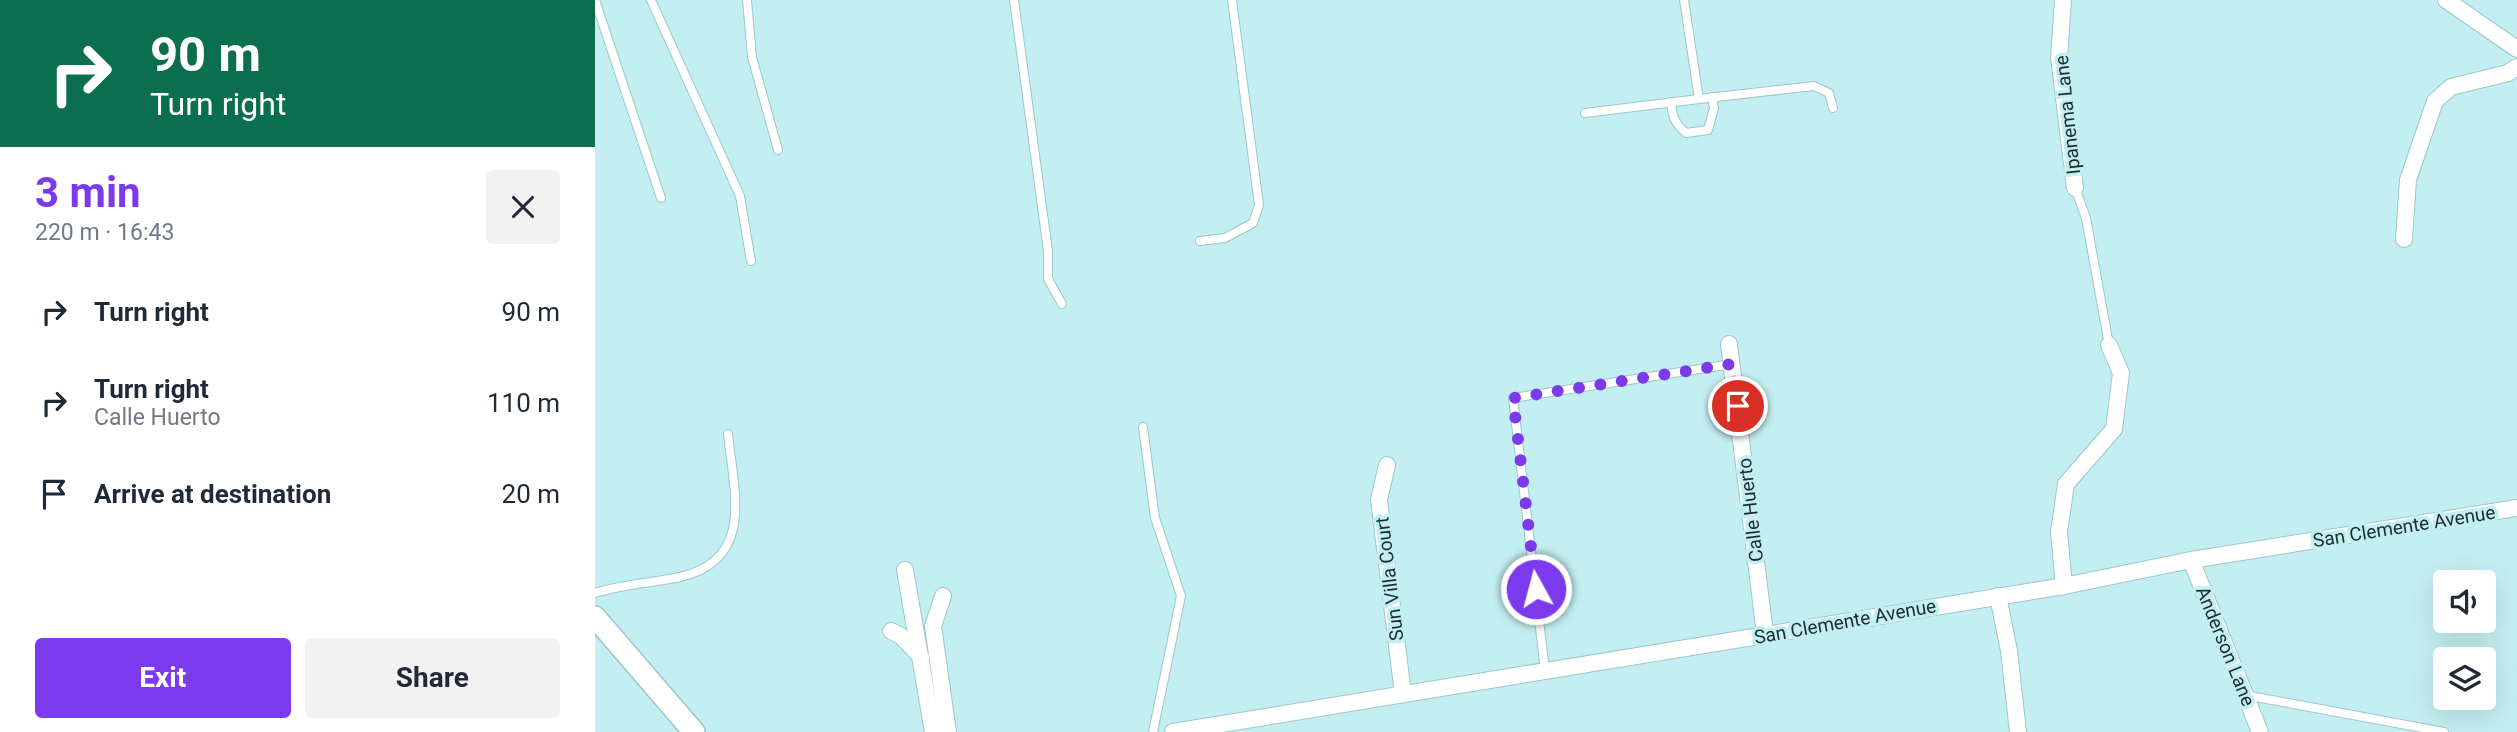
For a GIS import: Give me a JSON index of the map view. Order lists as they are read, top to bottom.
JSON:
{
  "streets": {
    "street": [
      "Ipanema Lane",
      "Calle Huerto",
      "San Clemente Avenue",
      "Sun Villa Court",
      "Anderson Lane"
    ]
  },
  "crossings": [
    ["Calle Huerto", "San Clemente Avenue"],
    ["San Clemente Avenue", "Sun Villa Court"],
    ["San Clemente Avenue", "Anderson Lane"]
  ],
  "page": {
    "turn": ["90 m", "Turn right"],
    "heading": ["3 min", "220 m · 16:43"],
    "list": [
      {
        "name": "Turn right",
        "value": "90 m"
      },
      {
        "name": "Turn right",
        "note": "Calle Huerto",
        "value": "110 m"
      },
      {
        "name": "Arrive at destination",
        "value": "20 m"
      }
    ],
    "buttons": ["Exit", "Share"]
  }
}
